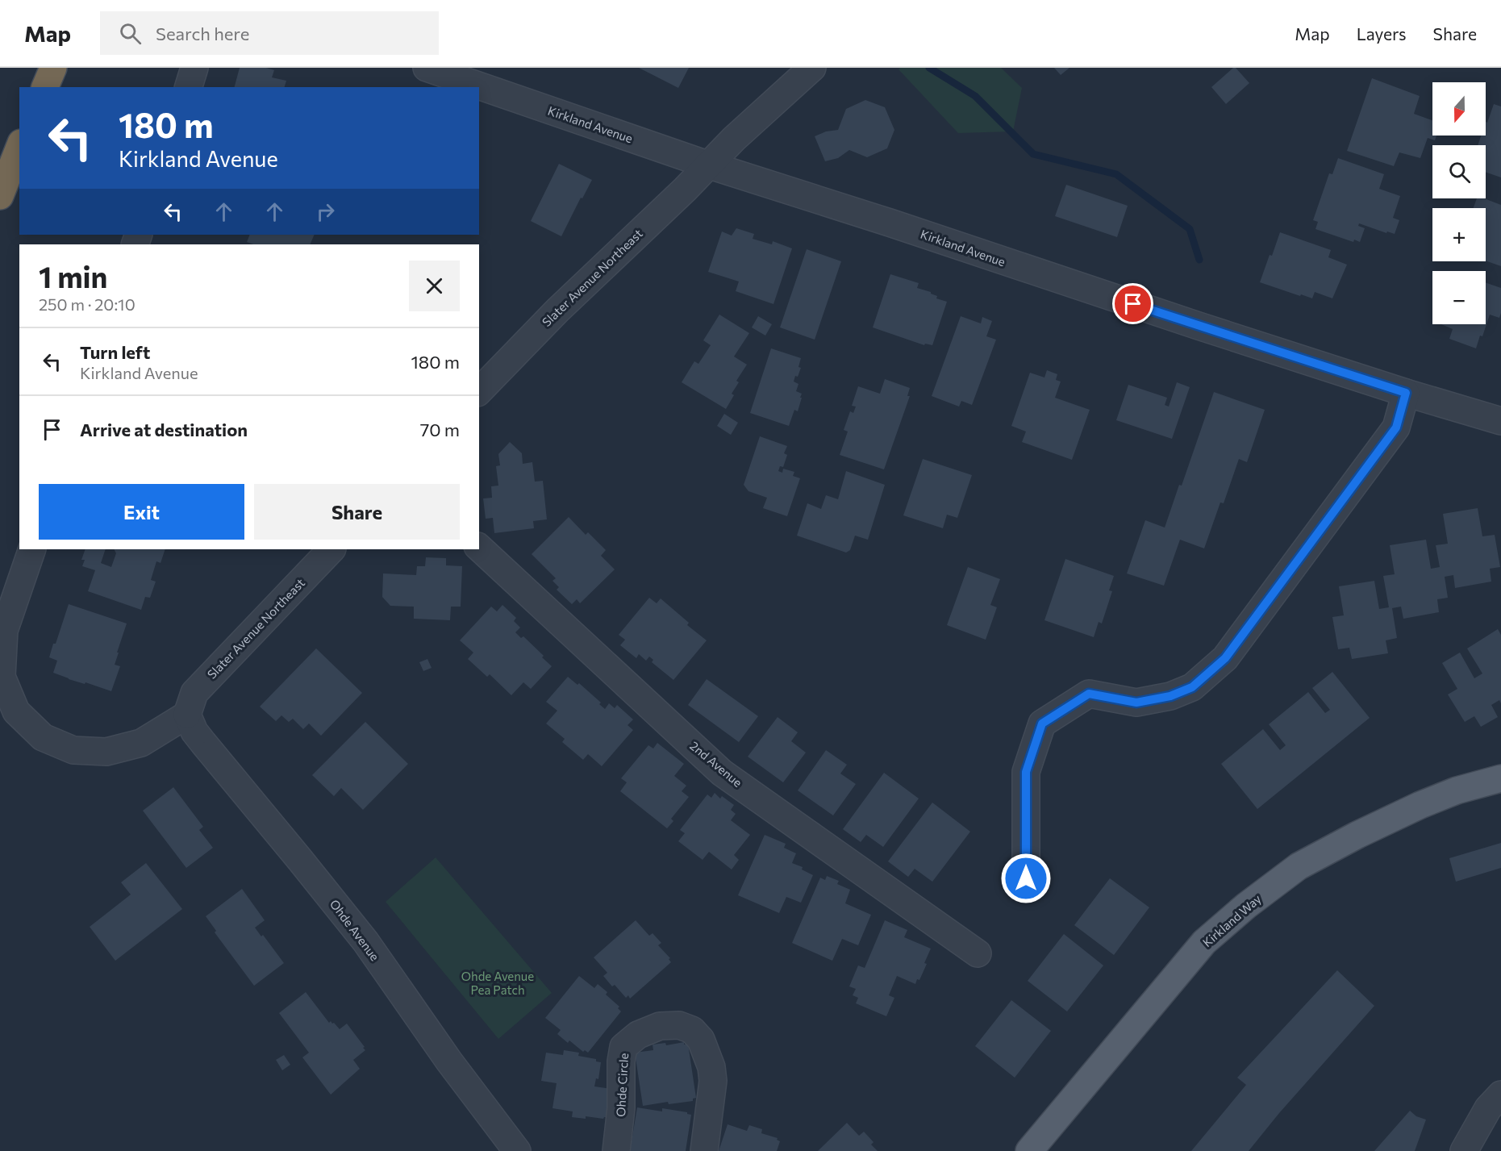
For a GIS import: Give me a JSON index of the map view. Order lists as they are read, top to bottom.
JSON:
{
  "streets": {
    "main road": ["Kirkland Way"],
    "street": [
      "Kirkland Avenue",
      "Slater Avenue Northeast",
      "2nd Avenue",
      "Ohde Avenue",
      "Ohde Circle"
    ]
  },
  "crossings": [
    ["Kirkland Avenue", "Slater Avenue Northeast"],
    ["Slater Avenue Northeast", "Ohde Avenue"]
  ],
  "parks": ["Ohde Avenue Pea Patch"],
  "north": "bottom",
  "page": {
    "header": "Map",
    "search": "Search here",
    "nav": ["Map", "Layers", "Share"],
    "map_buttons": ["+", "−"],
    "turn": ["180 m", "Kirkland Avenue"],
    "heading": ["1 min", "250 m · 20:10"],
    "list": [
      {
        "name": "Turn left",
        "note": "Kirkland Avenue",
        "value": "180 m"
      },
      {
        "name": "Arrive at destination",
        "value": "70 m"
      }
    ],
    "buttons": ["Exit", "Share"]
  }
}
